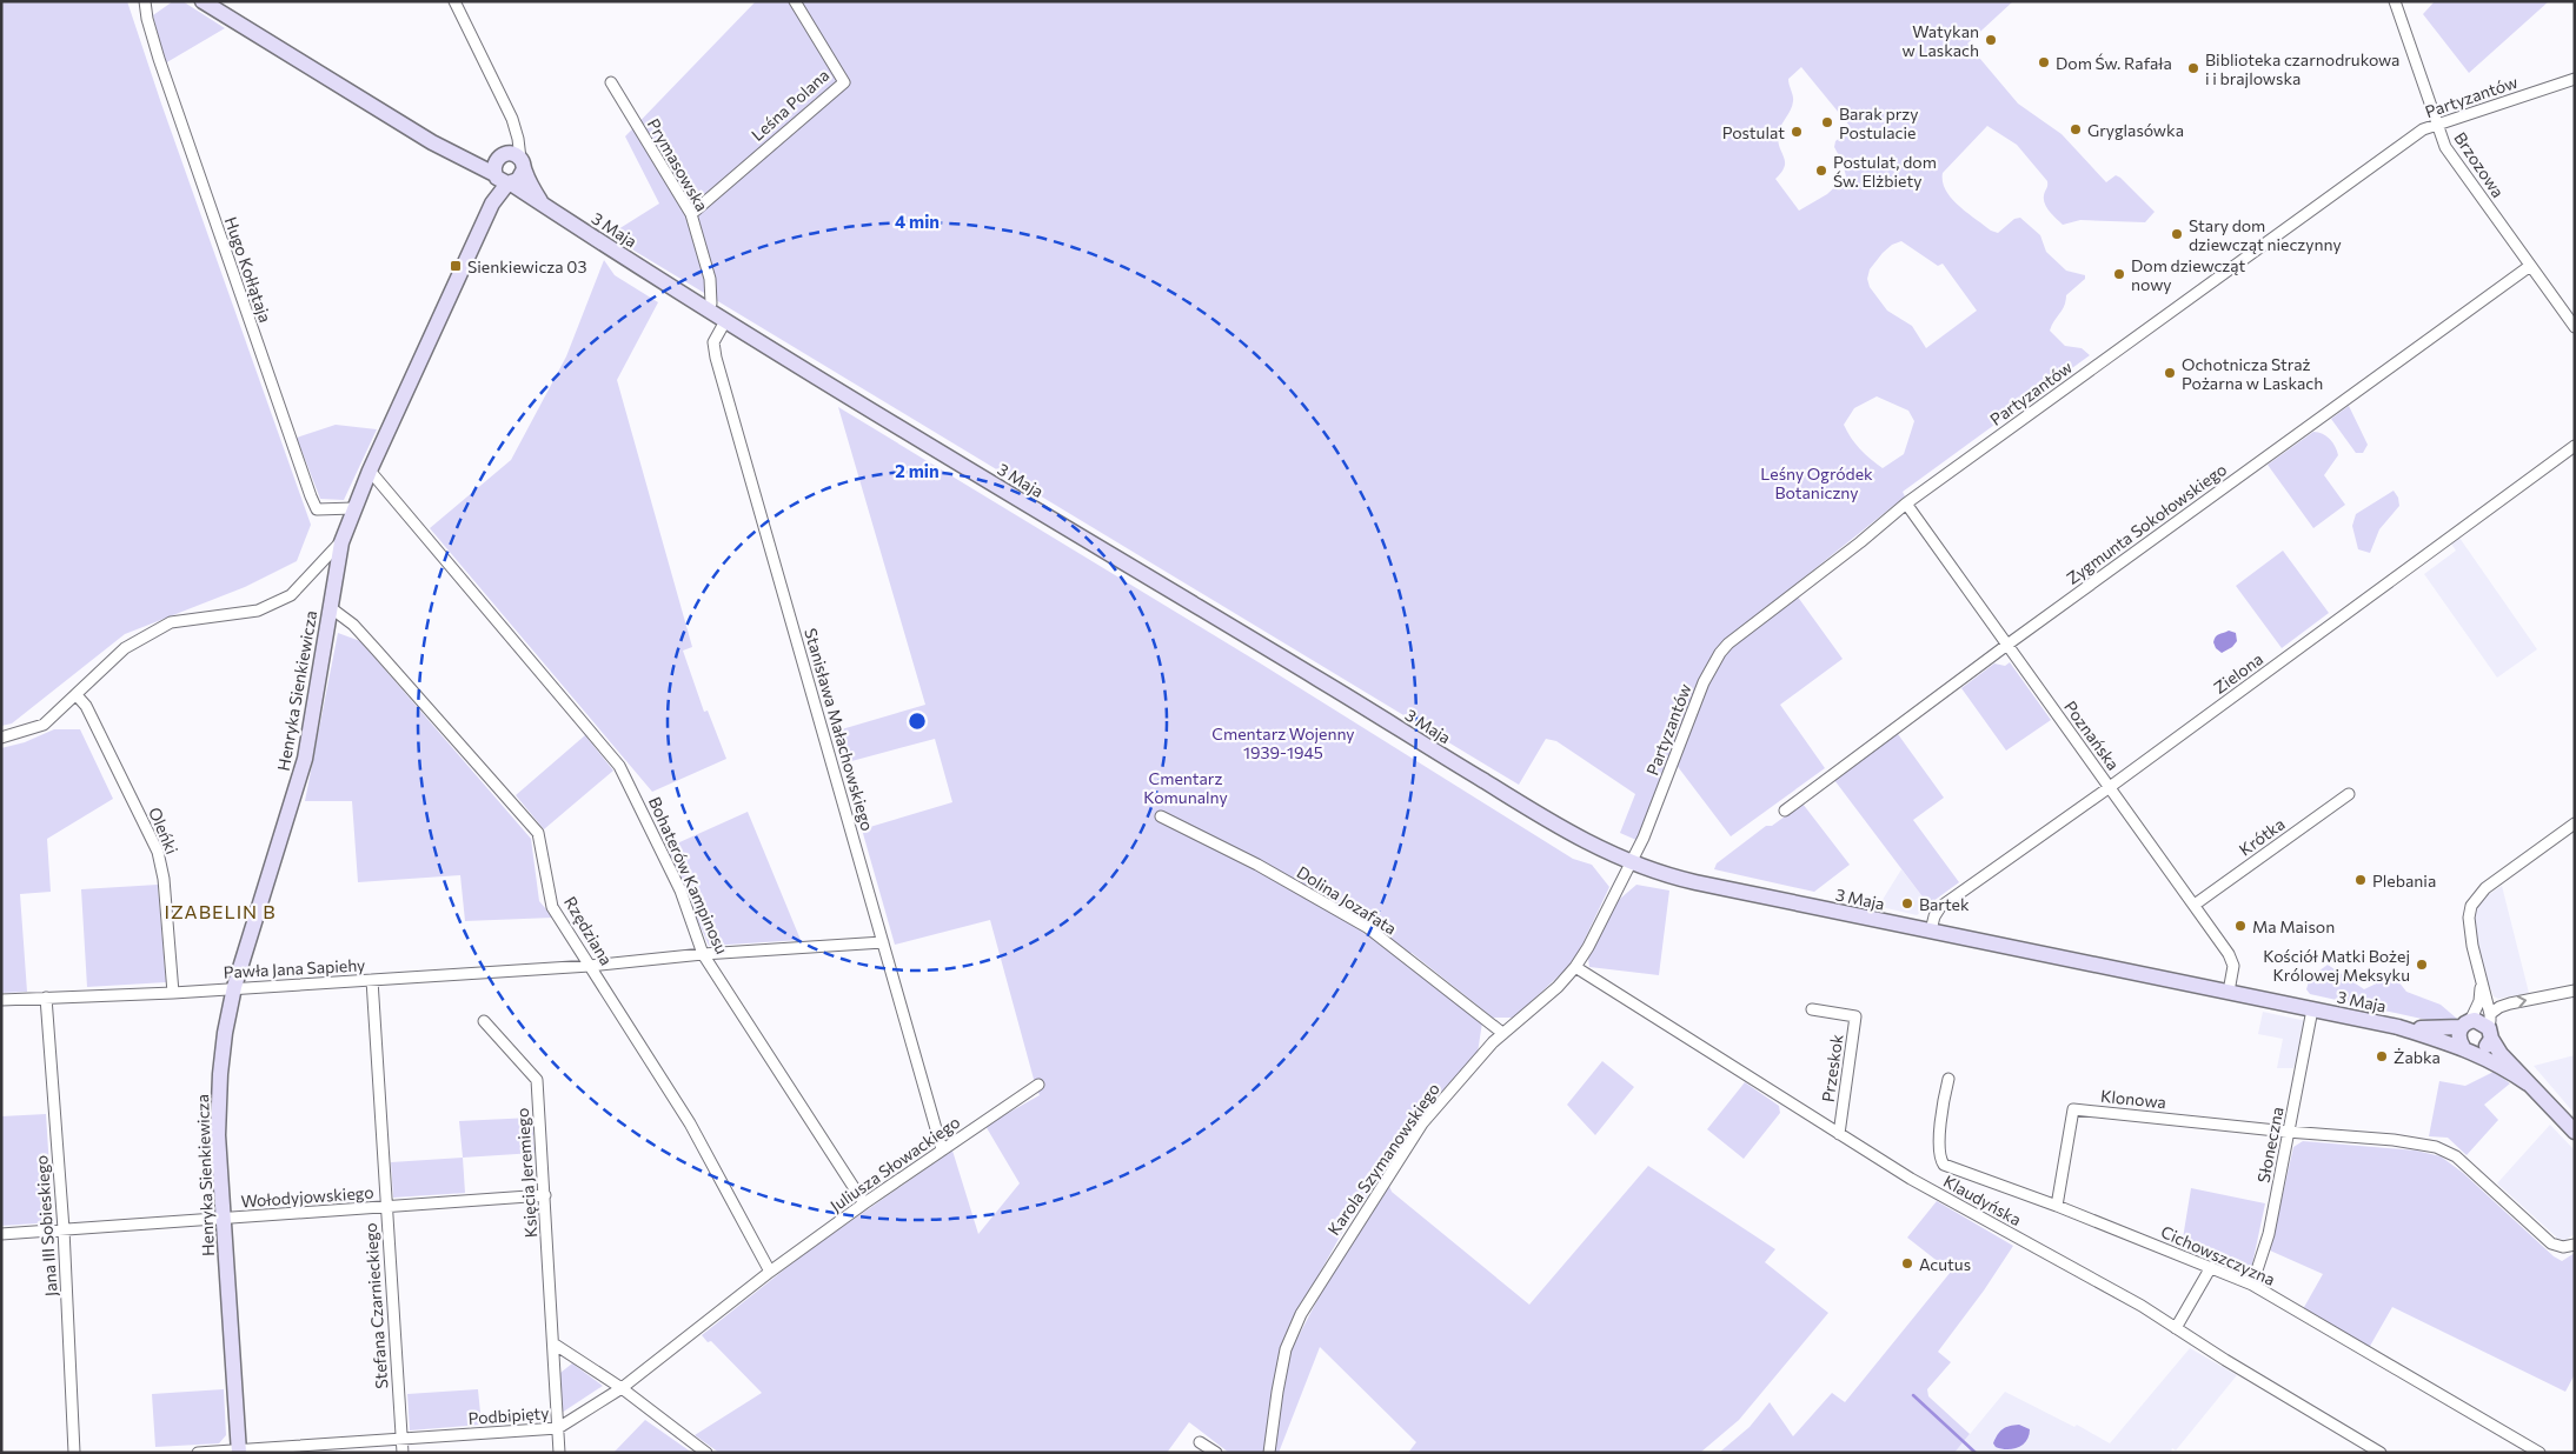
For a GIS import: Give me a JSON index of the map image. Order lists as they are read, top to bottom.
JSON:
{
  "streets": {
    "street": [
      "Partyzantów",
      "Leśna Polana",
      "Prymasowska",
      "Brzozowa",
      "3 Maja",
      "Hugo Kołłątaja",
      "Zygmunta Sokołowskiego",
      "Zielona",
      "Henryka Sienkiewicza",
      "Stanisława Małachowskiego",
      "Poznańska",
      "Oleńki",
      "Krótka",
      "Bohaterów Kampinosu",
      "Dolina Jozafata",
      "Rzędziana",
      "Pawła Jana Sapiehy",
      "Przeskok",
      "Klonowa",
      "Słoneczna",
      "Karola Szymanowskiego",
      "Juliusza Słowackiego",
      "Księcia Jeremiego",
      "Wołodyjowskiego",
      "Klaudyńska",
      "Jana III Sobieskiego",
      "Cichowszczyzna",
      "Stefana Czarnieckiego",
      "Podbipięty"
    ]
  },
  "crossings": [
    ["Partyzantów", "Brzozowa"],
    ["Partyzantów", "3 Maja"],
    ["Partyzantów", "Poznańska"],
    ["Partyzantów", "Karola Szymanowskiego"],
    ["Leśna Polana", "Prymasowska"],
    ["Brzozowa", "Zygmunta Sokołowskiego"],
    ["3 Maja", "Zielona"],
    ["3 Maja", "Henryka Sienkiewicza"],
    ["3 Maja", "Stanisława Małachowskiego"],
    ["3 Maja", "Poznańska"],
    ["3 Maja", "Słoneczna"],
    ["3 Maja", "Karola Szymanowskiego"],
    ["Hugo Kołłątaja", "Henryka Sienkiewicza"],
    ["Zygmunta Sokołowskiego", "Poznańska"],
    ["Zielona", "Poznańska"],
    ["Henryka Sienkiewicza", "Bohaterów Kampinosu"],
    ["Henryka Sienkiewicza", "Rzędziana"],
    ["Henryka Sienkiewicza", "Pawła Jana Sapiehy"],
    ["Henryka Sienkiewicza", "Wołodyjowskiego"],
    ["Henryka Sienkiewicza", "Podbipięty"],
    ["Stanisława Małachowskiego", "Pawła Jana Sapiehy"],
    ["Stanisława Małachowskiego", "Juliusza Słowackiego"],
    ["Poznańska", "Krótka"],
    ["Oleńki", "Pawła Jana Sapiehy"],
    ["Bohaterów Kampinosu", "Pawła Jana Sapiehy"],
    ["Bohaterów Kampinosu", "Juliusza Słowackiego"],
    ["Dolina Jozafata", "Karola Szymanowskiego"],
    ["Rzędziana", "Pawła Jana Sapiehy"],
    ["Rzędziana", "Juliusza Słowackiego"],
    ["Rzędziana", "Podbipięty"],
    ["Pawła Jana Sapiehy", "Jana III Sobieskiego"],
    ["Pawła Jana Sapiehy", "Stefana Czarnieckiego"],
    ["Przeskok", "Klaudyńska"],
    ["Klonowa", "Słoneczna"],
    ["Klonowa", "Cichowszczyzna"],
    ["Słoneczna", "Cichowszczyzna"],
    ["Karola Szymanowskiego", "Klaudyńska"],
    ["Juliusza Słowackiego", "Podbipięty"],
    ["Księcia Jeremiego", "Wołodyjowskiego"],
    ["Księcia Jeremiego", "Podbipięty"],
    ["Wołodyjowskiego", "Jana III Sobieskiego"],
    ["Wołodyjowskiego", "Stefana Czarnieckiego"],
    ["Stefana Czarnieckiego", "Podbipięty"]
  ],
  "districts": ["IZABELIN B"],
  "parks": ["Leśny Ogródek Botaniczny", "Cmentarz Wojenny 1939-1945", "Cmentarz Komunalny"],
  "places": {
    "other": [
      "Watykan w Laskach",
      "Dom Św. Rafała",
      "Biblioteka czarnodrukowa i i brajlowska",
      "Barak przy Postulacie",
      "Gryglasówka",
      "Postulat",
      "Postulat, dom Św. Elżbiety",
      "Stary dom dziewcząt nieczynny",
      "Dom dziewcząt nowy",
      "Ochotnicza Straż Pożarna w Laskach",
      "Plebania",
      "Bartek",
      "Ma Maison",
      "Kościół Matki Bożej Królowej Meksyku",
      "Żabka",
      "Acutus"
    ],
    "transit": ["Sienkiewicza 03"]
  },
  "rings": ["4 min", "2 min"]
}
